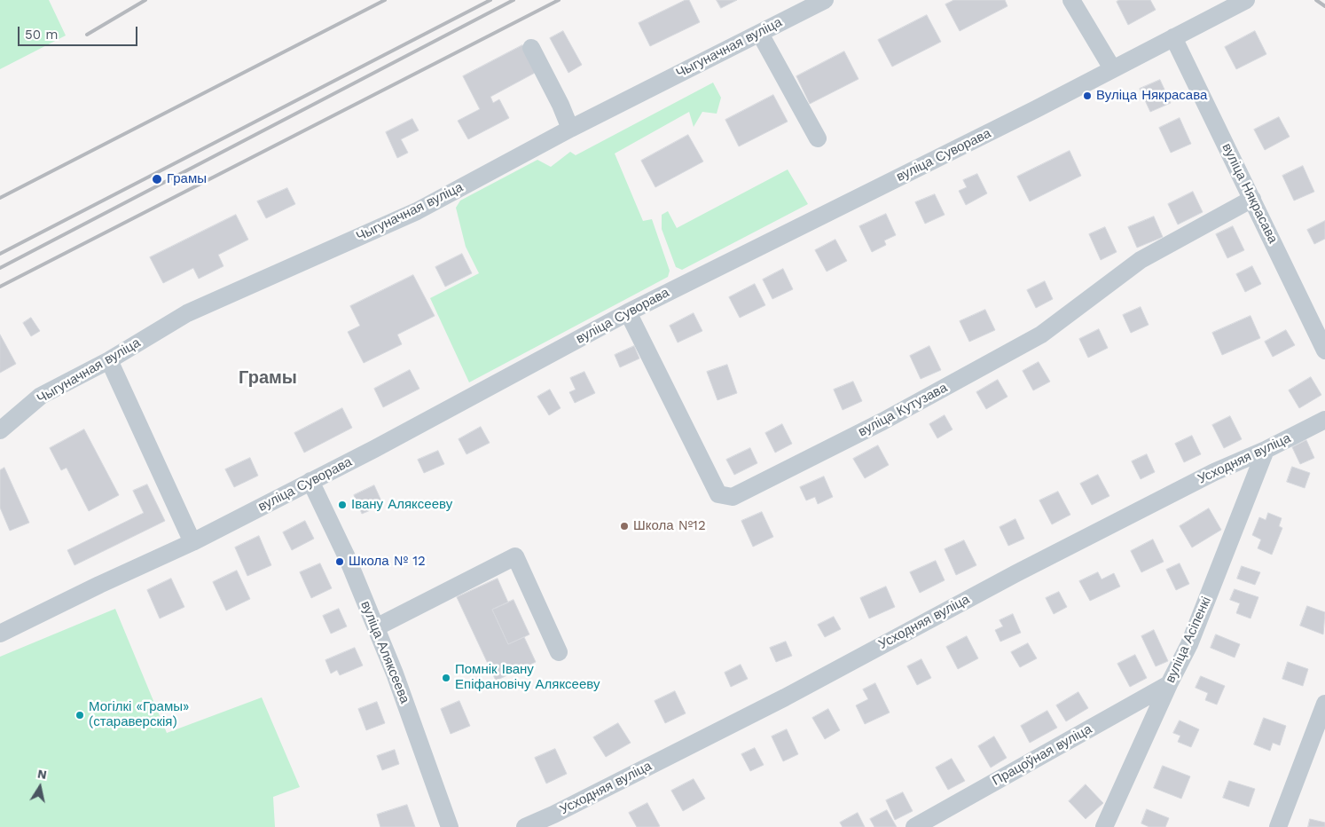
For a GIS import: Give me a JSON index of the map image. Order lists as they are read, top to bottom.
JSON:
{
  "streets": {
    "street": [
      "Чыгуначная вуліца",
      "вуліца Суворава",
      "вуліца Някрасава",
      "вуліца Кутузава",
      "Усходняя вуліца",
      "вуліца Асіпенкі",
      "вуліца Аляксеева",
      "Працоўная вуліца"
    ]
  },
  "crossings": [
    ["вуліца Суворава", "вуліца Някрасава"],
    ["вуліца Суворава", "вуліца Кутузава"],
    ["вуліца Суворава", "вуліца Аляксеева"],
    ["вуліца Някрасава", "вуліца Кутузава"],
    ["Усходняя вуліца", "вуліца Асіпенкі"],
    ["вуліца Асіпенкі", "Працоўная вуліца"]
  ],
  "districts": ["Грамы"],
  "places": [
    "Вуліца Някрасава",
    "Грамы",
    "Івану Аляксееву",
    "Школа №12",
    "Школа № 12",
    "Помнік Івану Епіфановічу Аляксееву",
    "Могілкі «Грамы» (стараверскія)"
  ],
  "scale_bar": "50 m",
  "north": "top"
}
